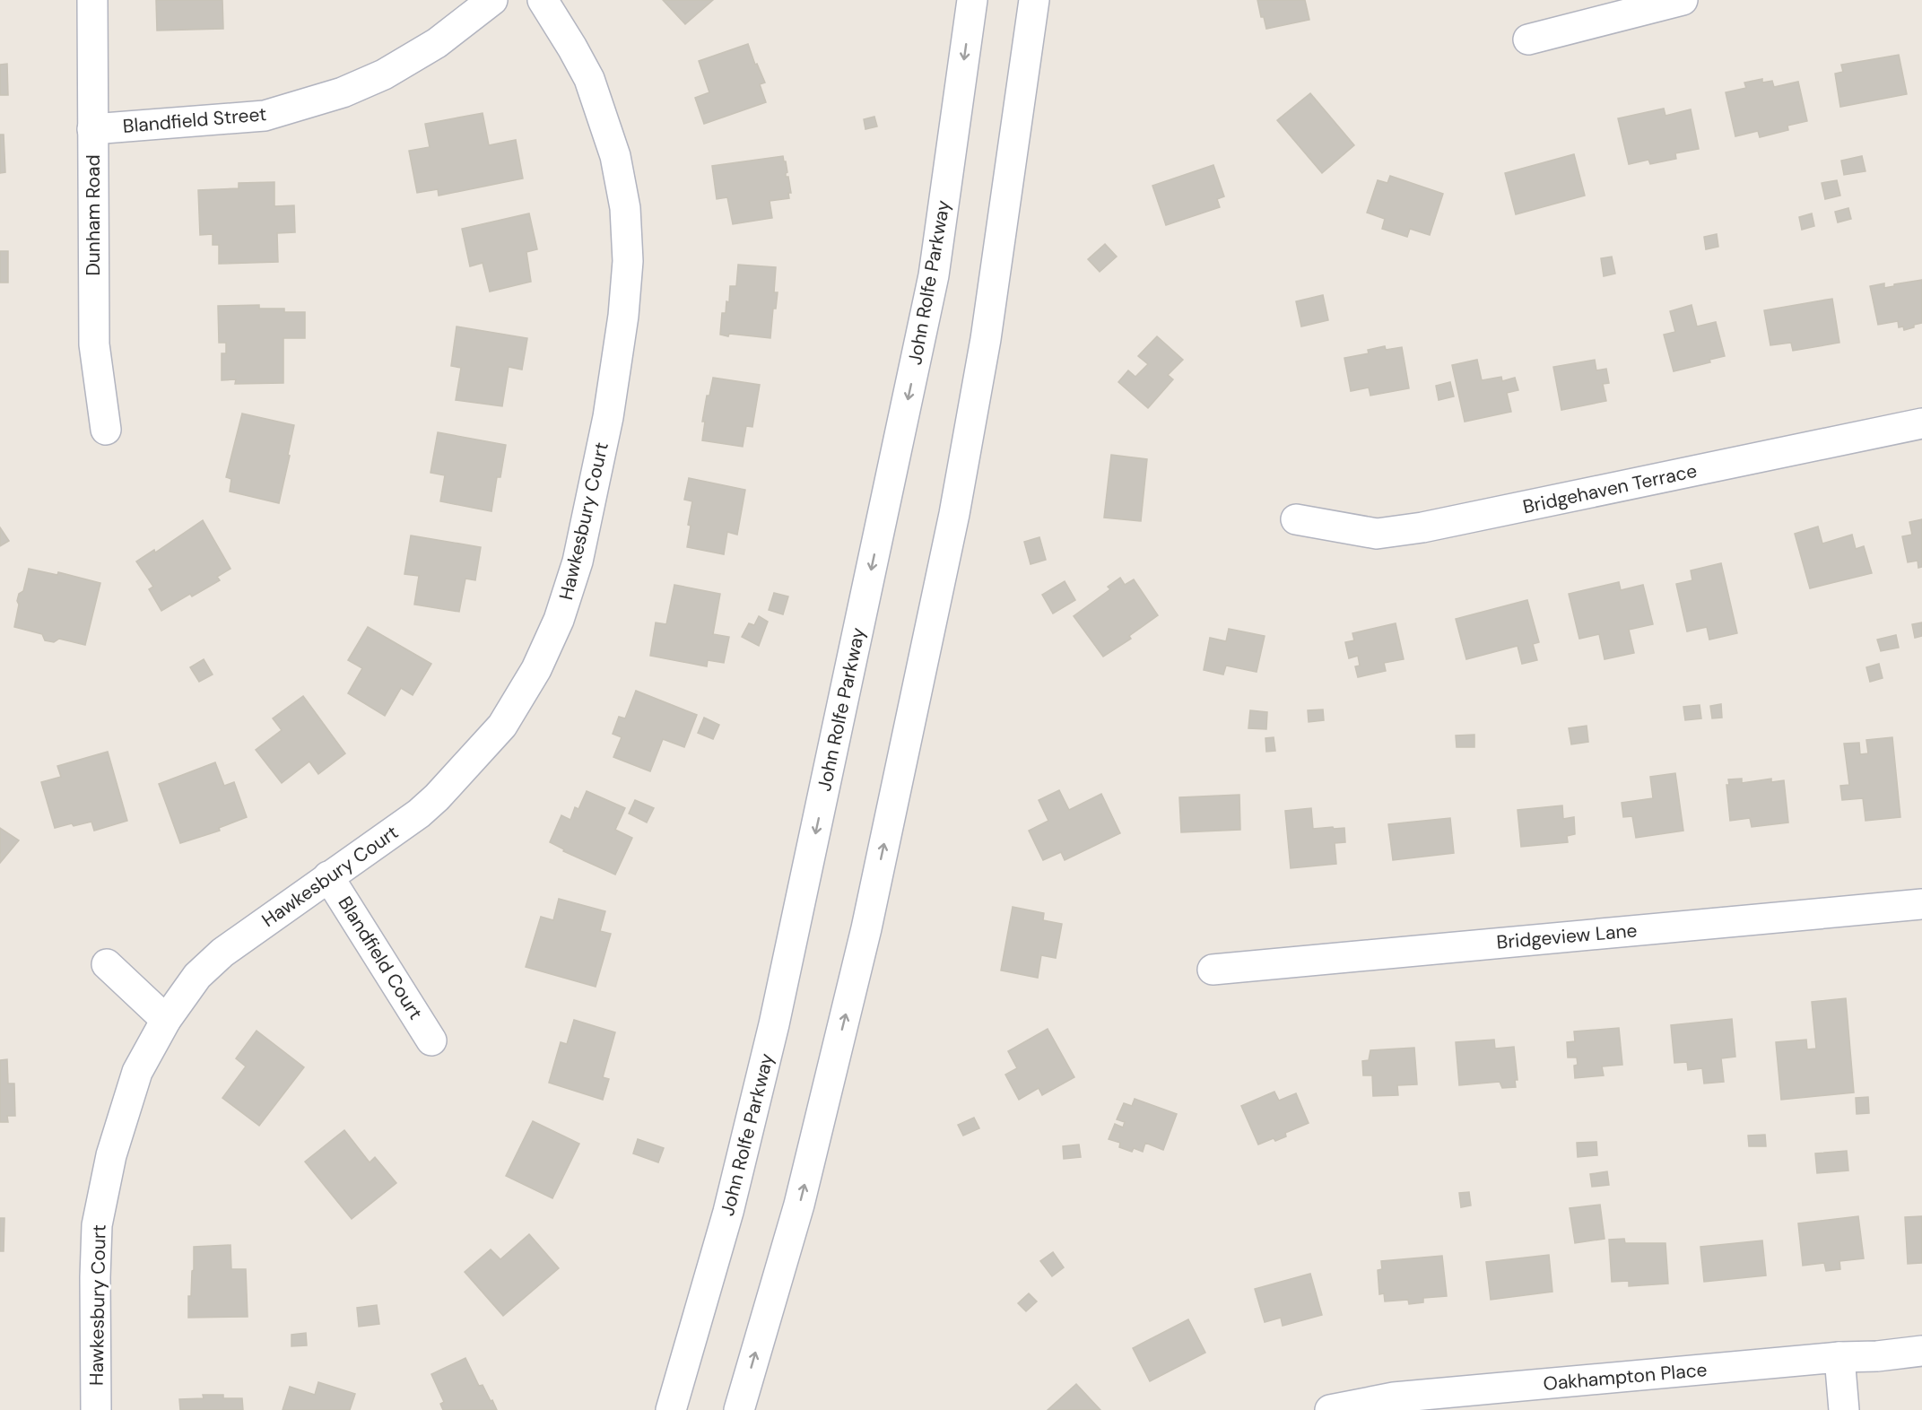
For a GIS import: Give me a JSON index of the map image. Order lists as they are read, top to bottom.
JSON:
{
  "streets": {
    "street": [
      "Blandfield Street",
      "Dunham Road",
      "John Rolfe Parkway",
      "Bridgehaven Terrace",
      "Hawkesbury Court",
      "Bridgeview Lane",
      "Blandfield Court",
      "Oakhampton Place"
    ]
  },
  "crossings": [
    ["Blandfield Street", "Dunham Road"],
    ["Hawkesbury Court", "Blandfield Court"]
  ]
}
